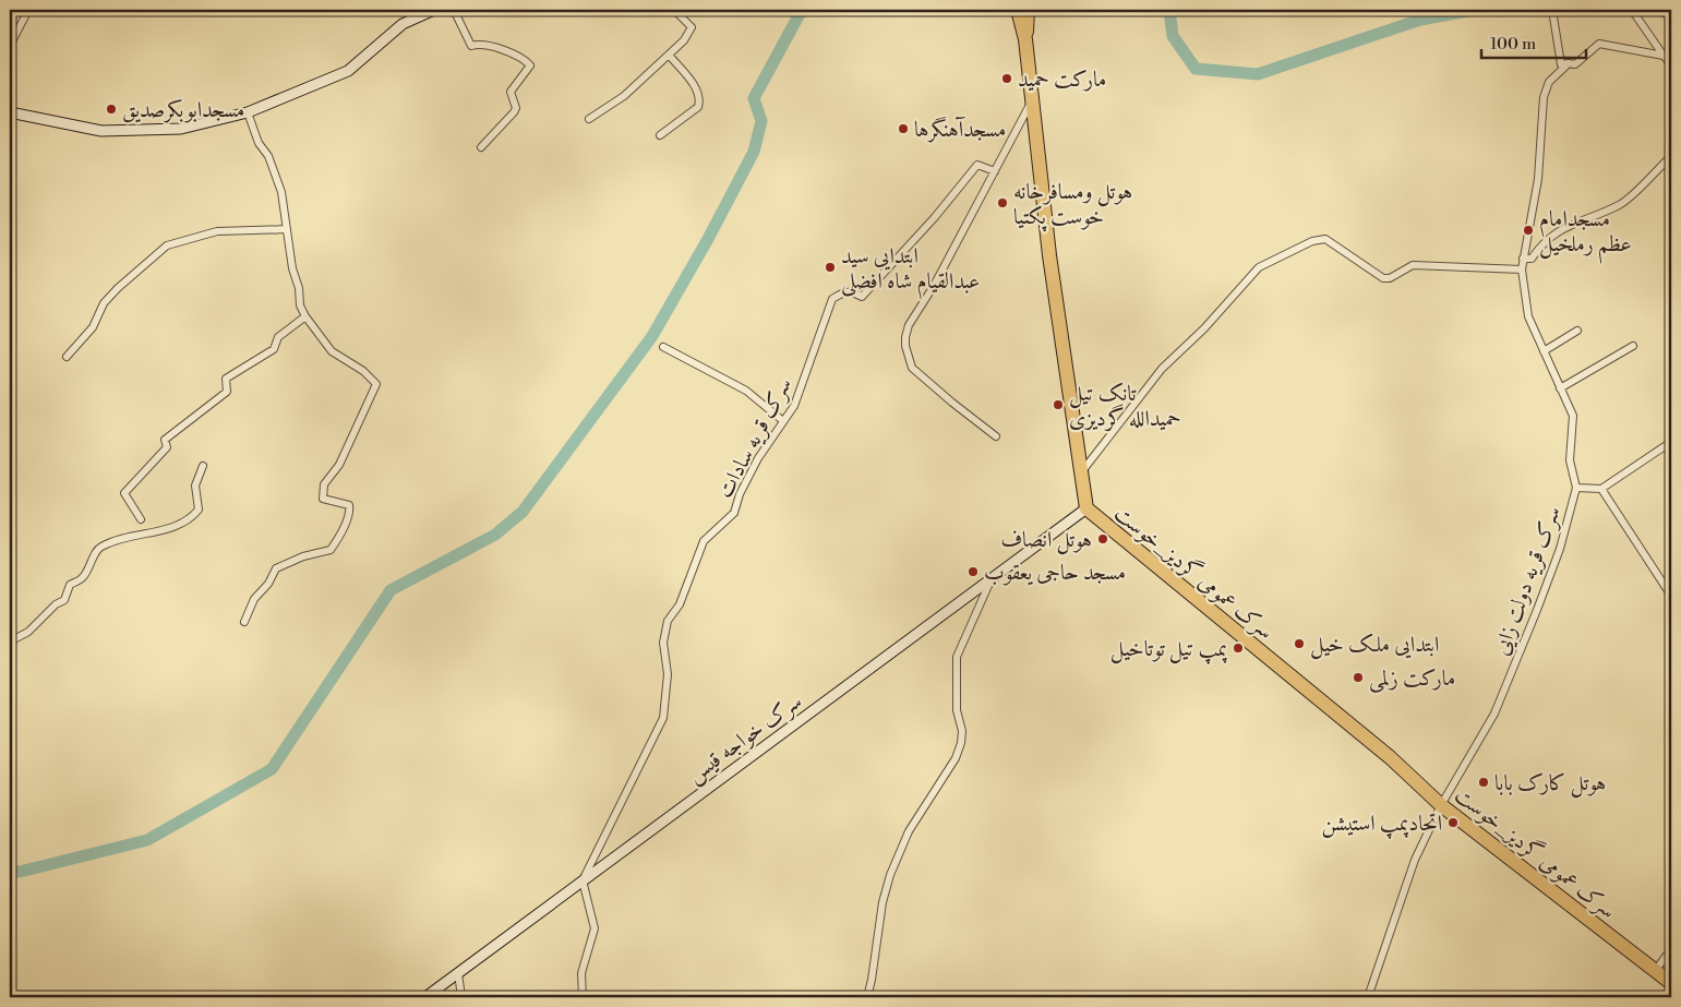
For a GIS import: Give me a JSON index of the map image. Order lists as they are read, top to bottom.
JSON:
{
  "streets": {
    "highway": ["سرک عمومی گردیز_خوست"],
    "street": ["سرک قریه سادات", "سرک قریه دولت زایی", "سرک خواجه قیس"]
  },
  "crossings": [
    ["سرک قریه سادات", "سرک خواجه قیس"],
    ["سرک عمومی گردیز_خوست", "سرک قریه دولت زایی"],
    ["سرک عمومی گردیز_خوست", "سرک خواجه قیس"]
  ],
  "places": [
    "مارکت حمید",
    "مسجدابوبکرصدیق",
    "مسجدآهنگرها",
    "هوتل ومسافرخانه خوست پکتیا",
    "مسجدامام عظم رملخیل",
    "ابتدایی سید عبدالقیام شاه افضلی",
    "تانک تیل حمیدالله گردیزی",
    "هوتل انصاف",
    "مسجد حاجی یعقوب",
    "ابتدایی ملک خیل",
    "پمپ تیل توتاخیل",
    "مارکت زلمی",
    "هوتل کارک بابا",
    "اتحادپمپ استیشن"
  ],
  "scale_bar": "100 m"
}
